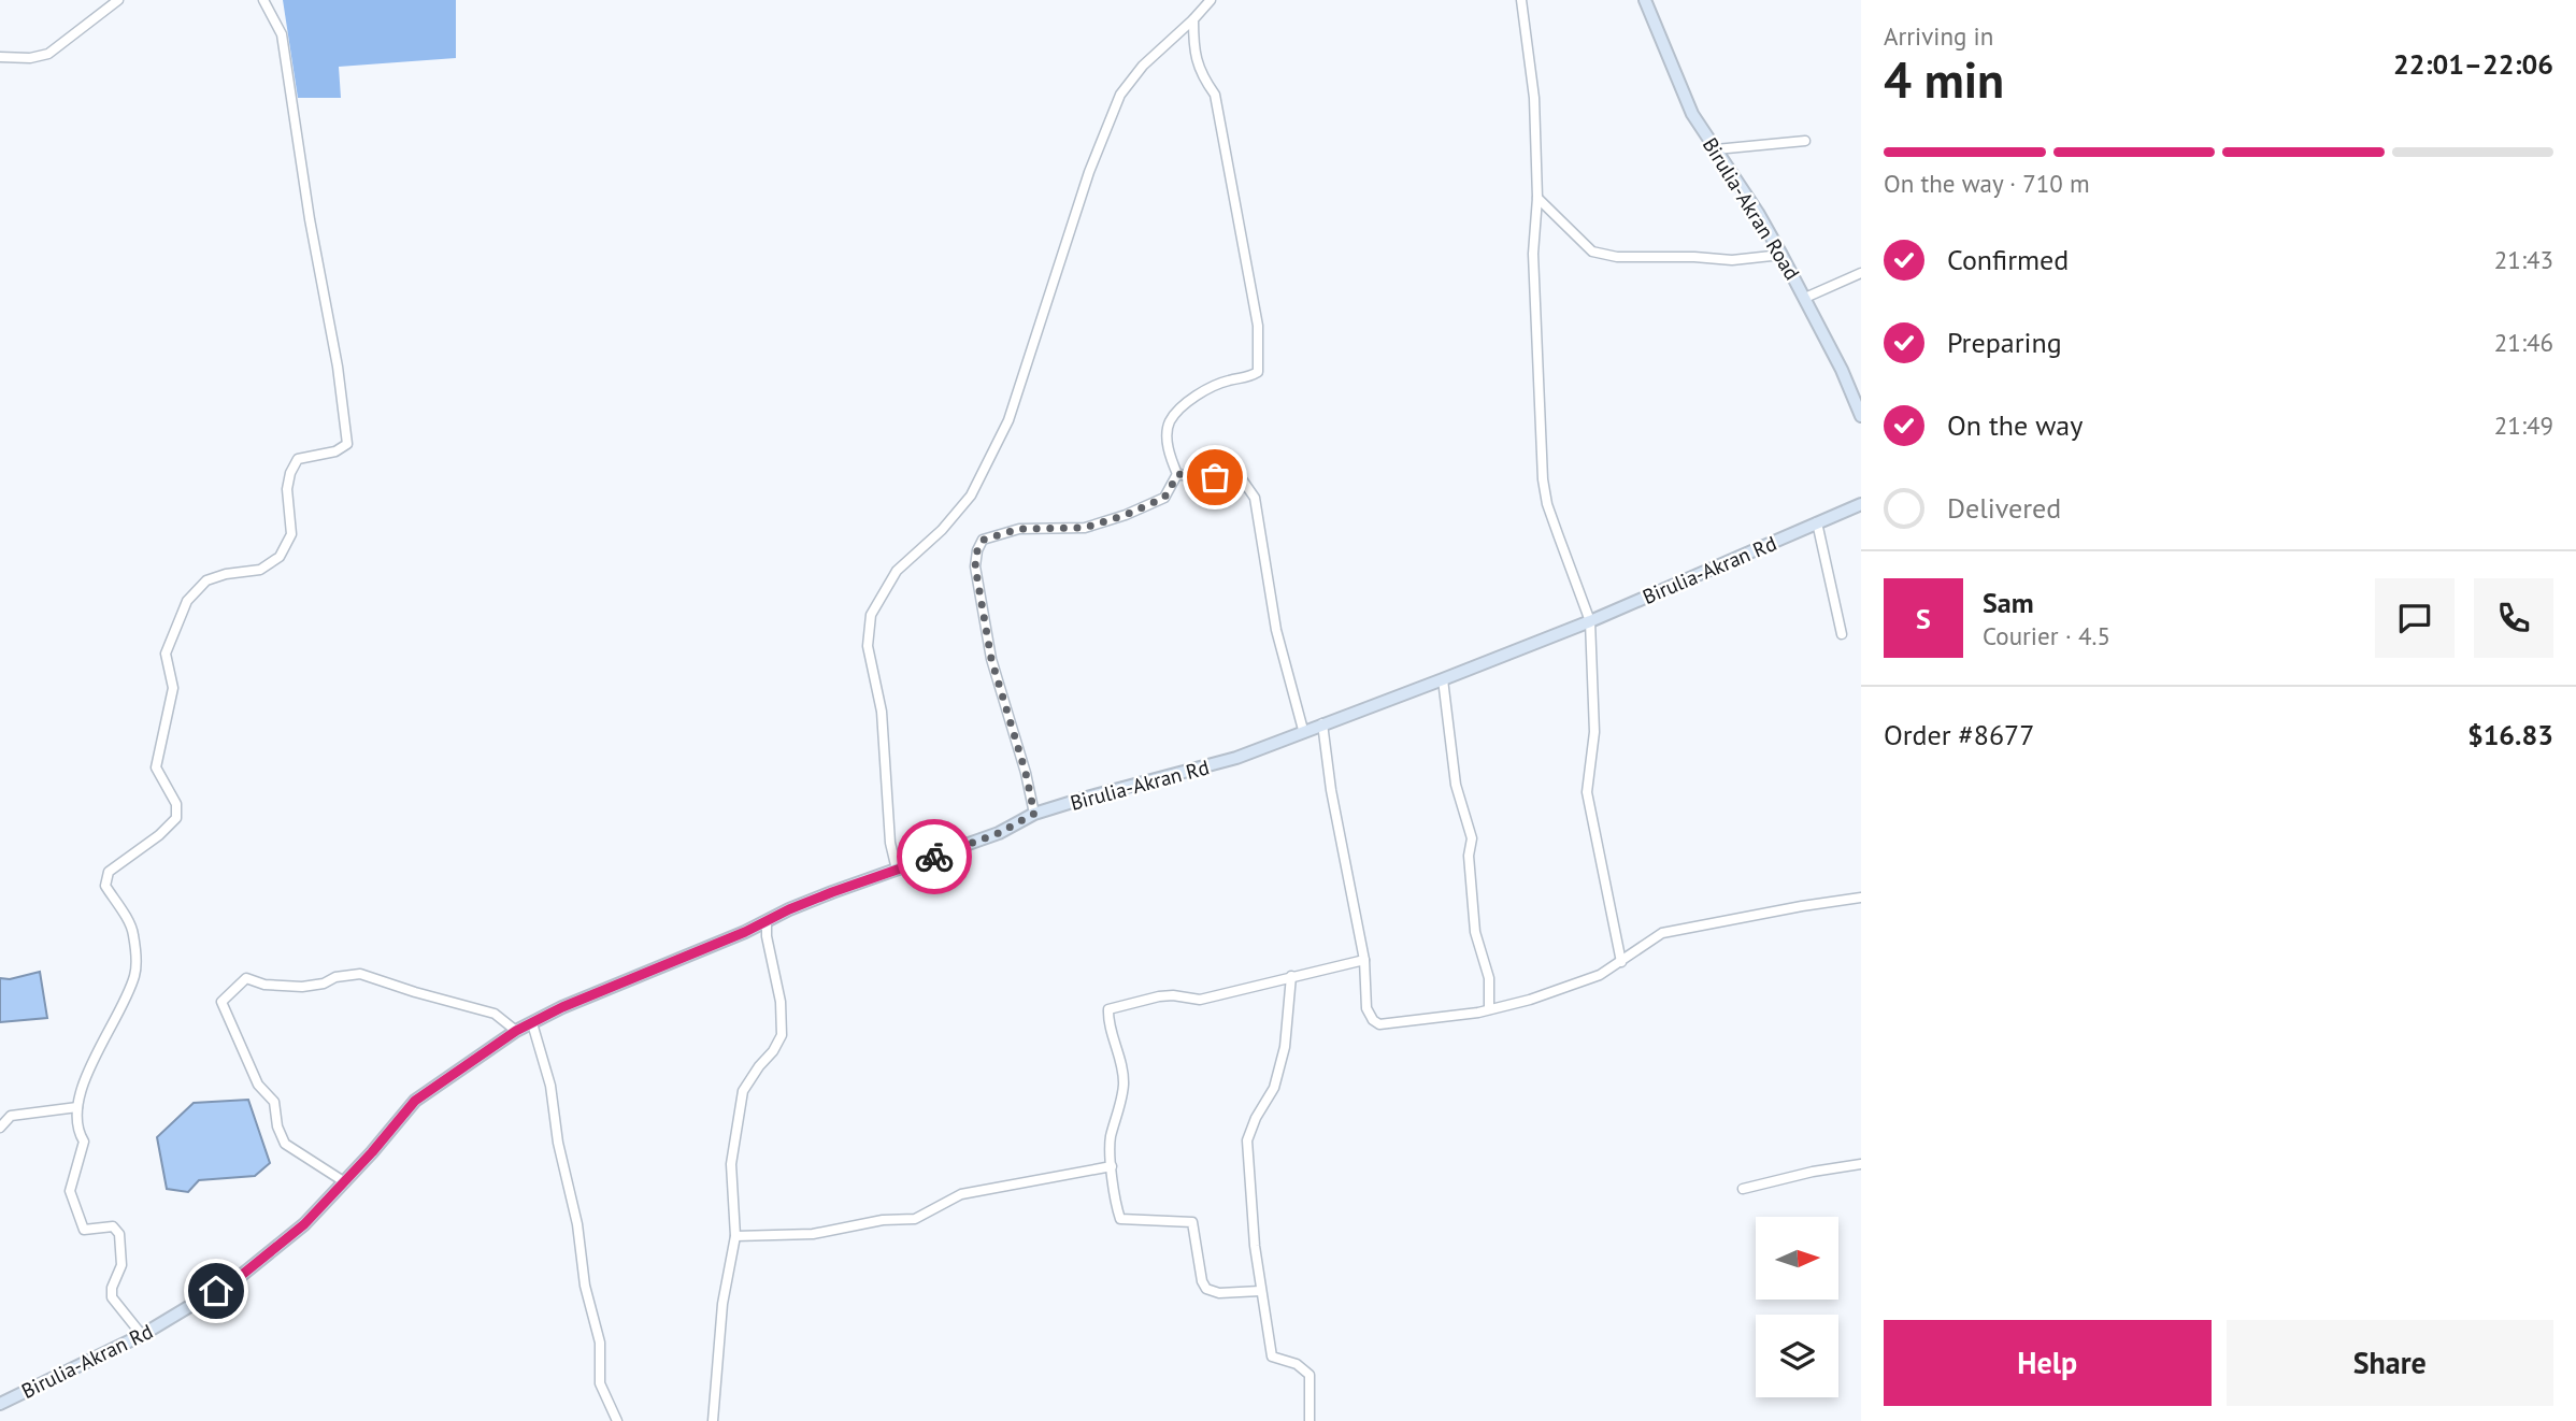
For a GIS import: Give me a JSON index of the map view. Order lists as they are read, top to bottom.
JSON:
{
  "streets": {
    "street": ["Birulia-Akran Road", "Birulia-Akran Rd"]
  },
  "north": "right",
  "page": {
    "heading": ["4 min", "Arriving in", "22:01–22:06"],
    "panel": [
      "Sam",
      "Courier · 4.5",
      "Order #8677",
      "$16.83"
    ],
    "bar": "On the way · 710 m",
    "list": [
      ["Confirmed", "21:43"],
      ["Preparing", "21:46"],
      ["On the way", "21:49"],
      "Delivered"
    ],
    "round": "S",
    "buttons": ["Help", "Share"]
  }
}
